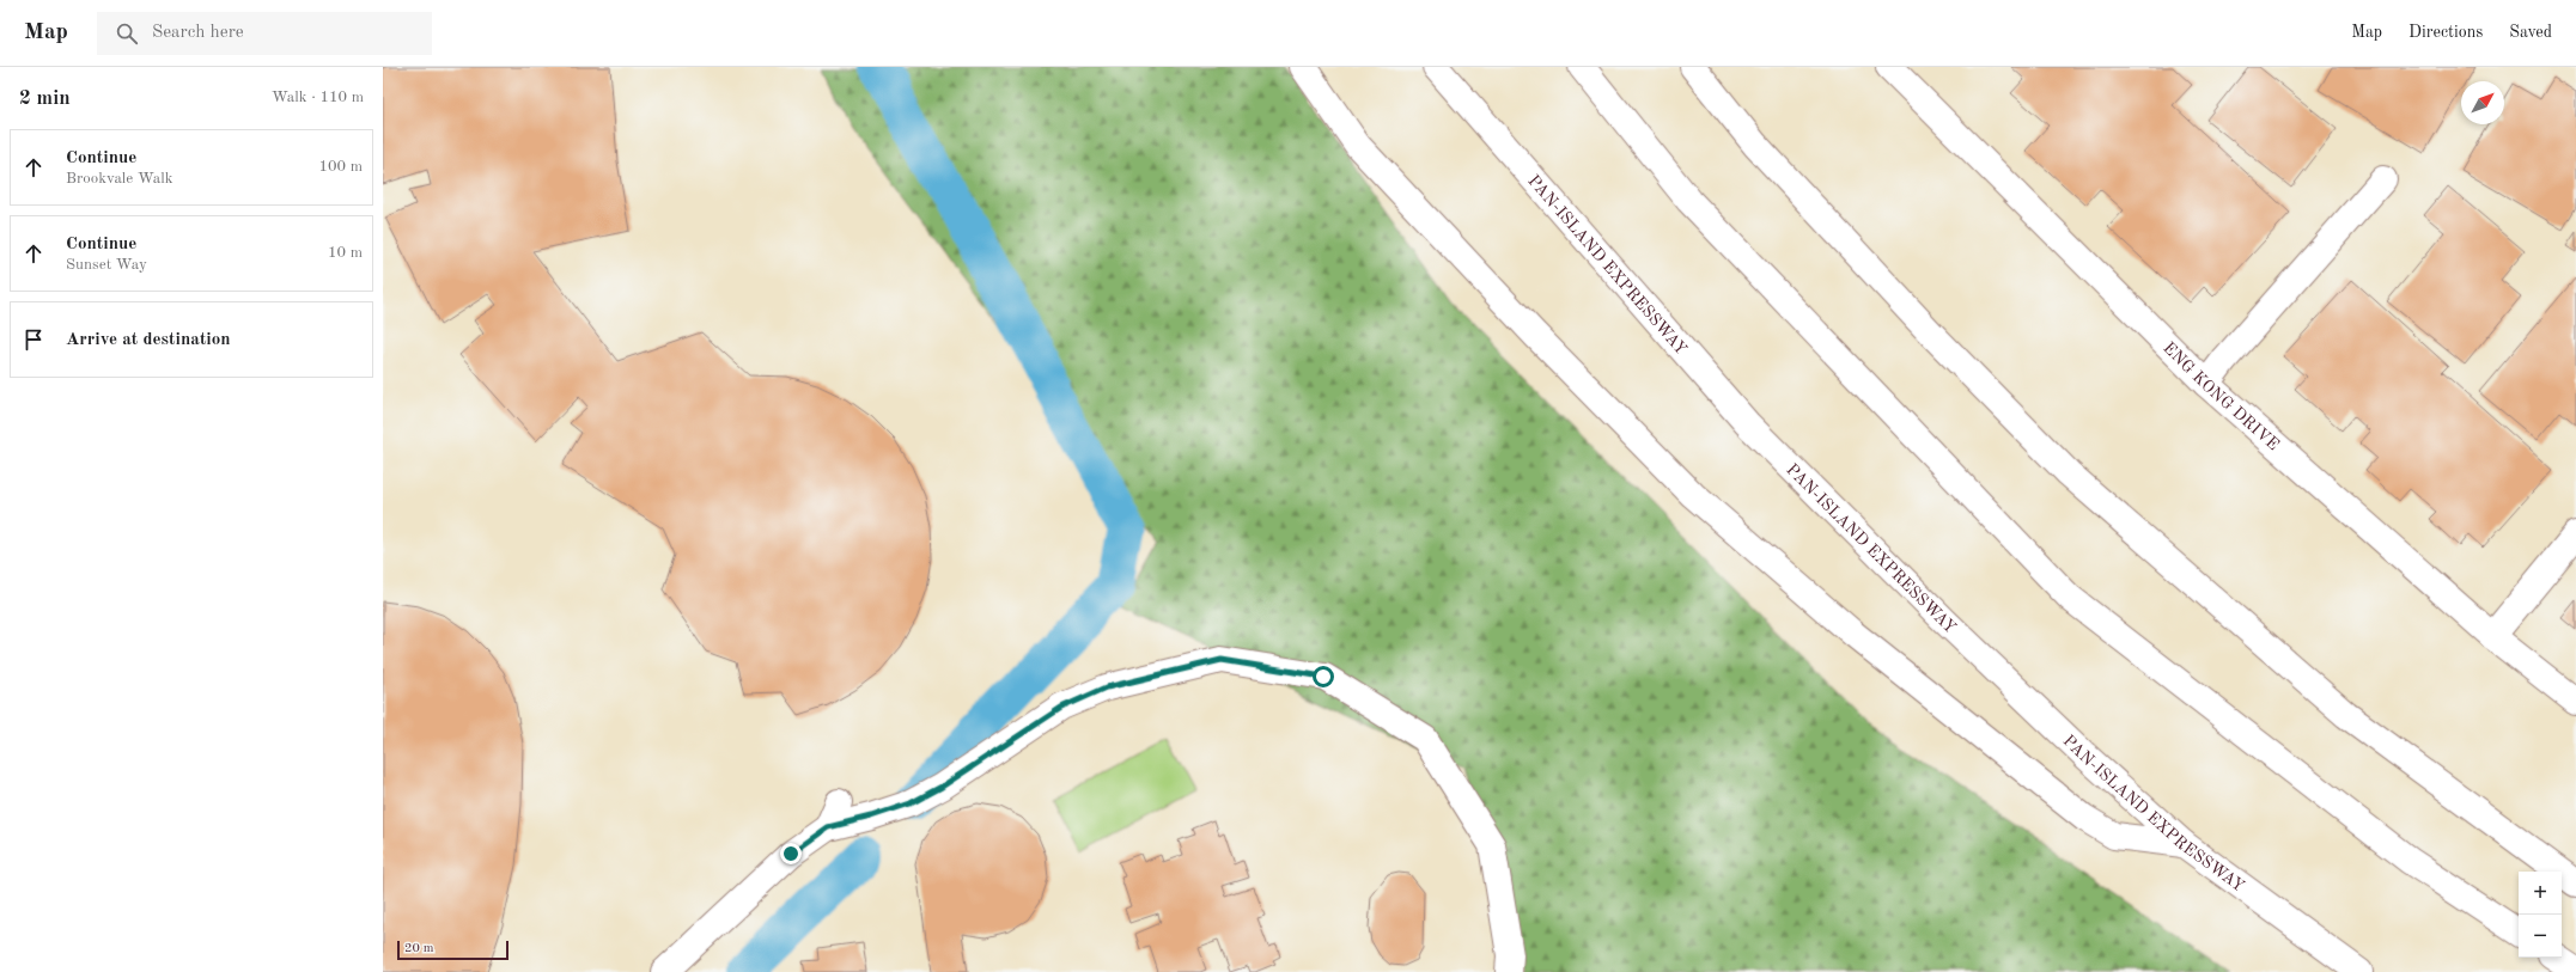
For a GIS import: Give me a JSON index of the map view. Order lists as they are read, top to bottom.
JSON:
{
  "streets": {
    "main road": ["PAN-ISLAND EXPRESSWAY", "ENG KONG DRIVE"]
  },
  "scale_bar": "20 m",
  "north": "top right",
  "page": {
    "header": "Map",
    "search": "Search here",
    "nav": ["Map", "Directions", "Saved"],
    "heading": ["2 min", "Walk · 110 m"],
    "list": [
      ["Continue", "Brookvale Walk", "100 m"],
      ["Continue", "Sunset Way", "10 m"],
      "Arrive at destination"
    ],
    "map_buttons": ["+", "−"],
    "scale": "20 m"
  }
}
